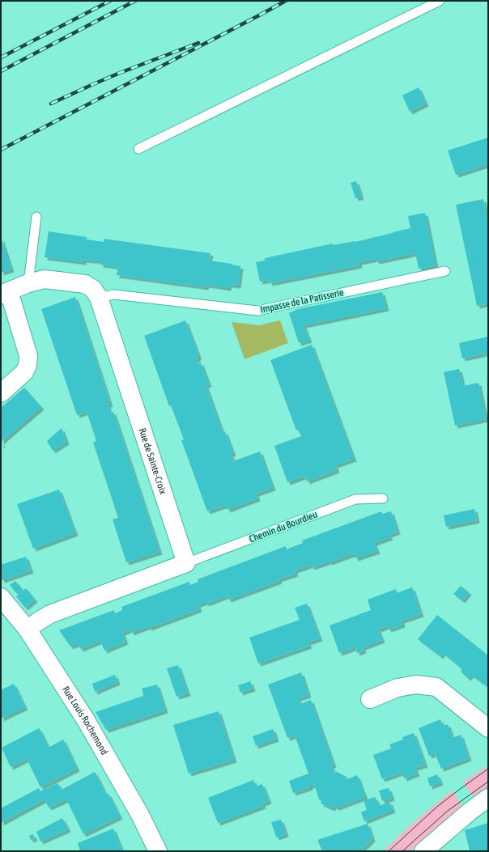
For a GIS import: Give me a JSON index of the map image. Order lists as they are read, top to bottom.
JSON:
{
  "streets": {
    "street": ["Rue de Sainte-Croix", "Rue Louis Rochemond"],
    "lane": ["Impasse de la Patisserie", "Chemin du Bourdieu"]
  },
  "crossings": [
    ["Impasse de la Patisserie", "Rue de Sainte-Croix"],
    ["Rue de Sainte-Croix", "Chemin du Bourdieu"]
  ]
}
